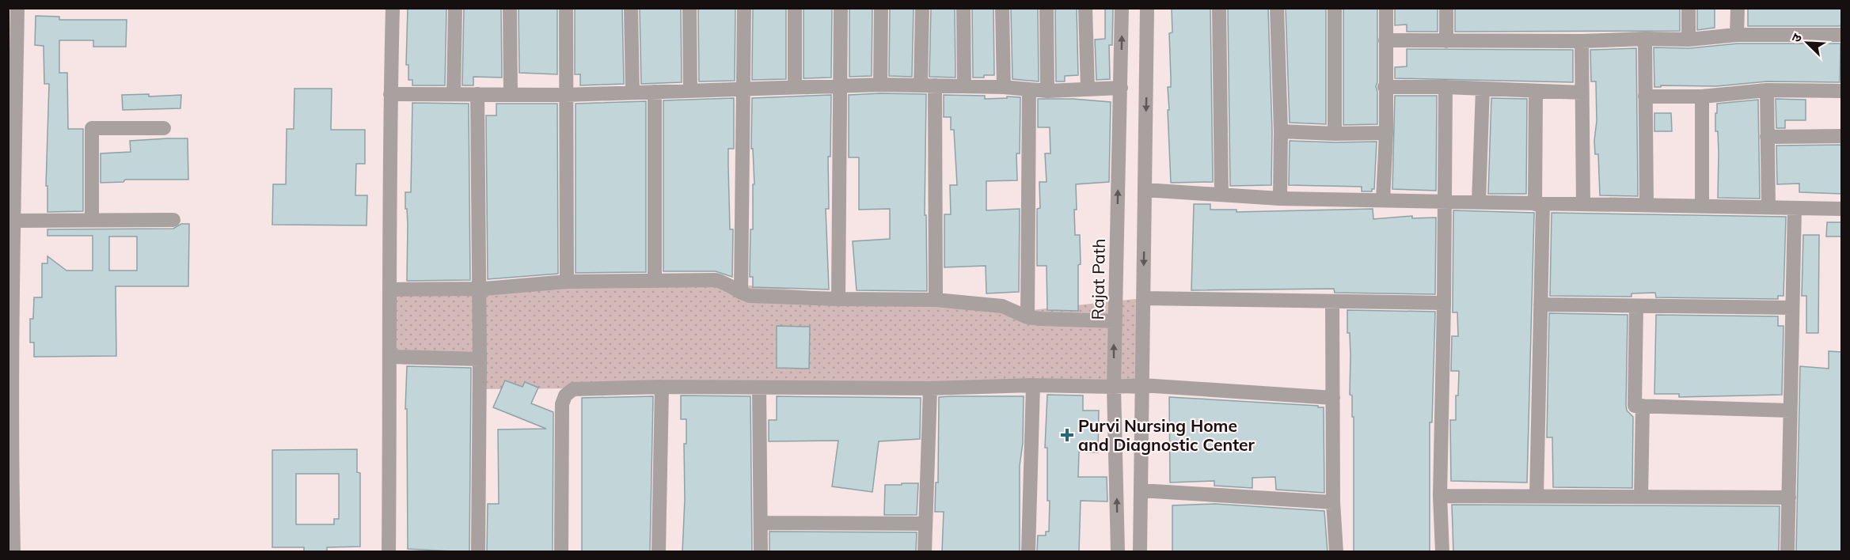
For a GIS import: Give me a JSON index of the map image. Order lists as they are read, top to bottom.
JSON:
{
  "streets": {
    "street": ["Rajat Path"]
  },
  "places": {
    "health": ["Purvi Nursing Home and Diagnostic Center"]
  },
  "north": "top left"
}
